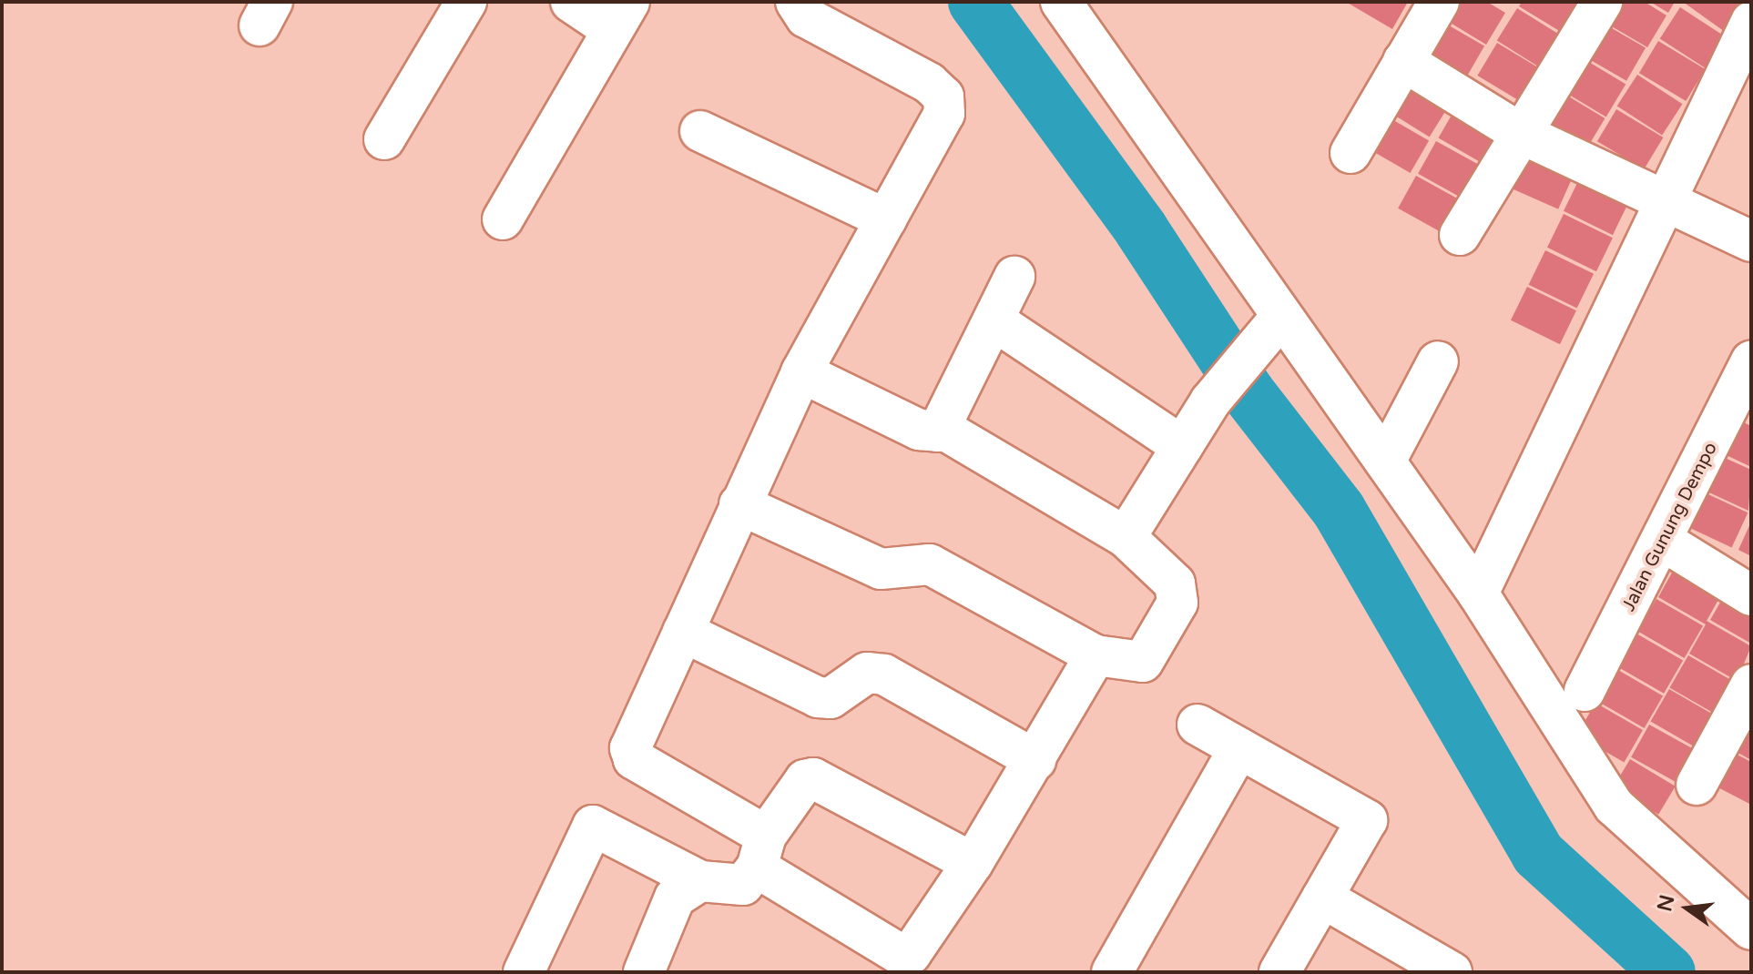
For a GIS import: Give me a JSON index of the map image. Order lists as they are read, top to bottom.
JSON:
{
  "streets": {
    "street": ["Jalan Gunung Dempo"]
  },
  "north": "left"
}
